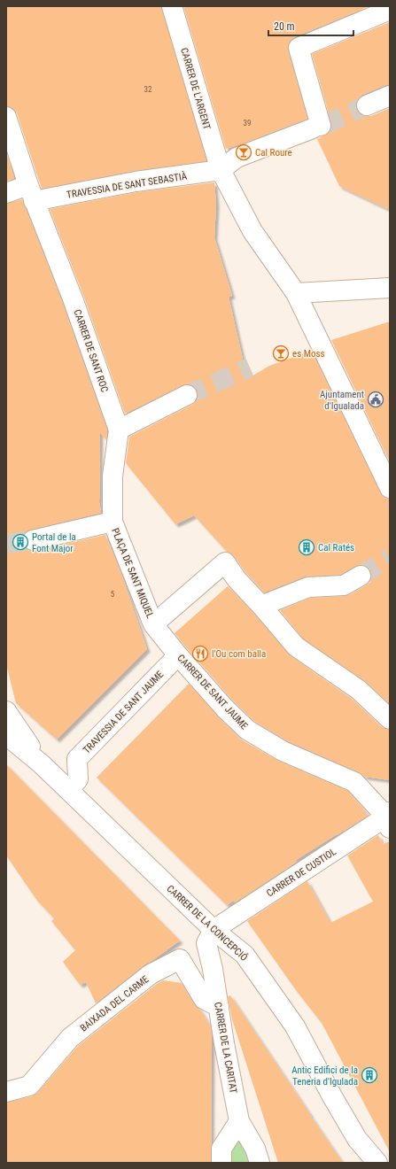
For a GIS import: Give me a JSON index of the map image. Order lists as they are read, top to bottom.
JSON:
{
  "streets": {
    "street": [
      "CARRER DE L'ARGENT",
      "TRAVESSIA DE SANT SEBASTIÀ",
      "CARRER DE SANT ROC",
      "PLAÇA DE SANT MIQUEL",
      "CARRER DE SANT JAUME",
      "TRAVESSIA DE SANT JAUME",
      "CARRER DE CUSTIOL",
      "CARRER DE LA CONCEPCIÓ",
      "BAIXADA DEL CARME",
      "CARRER DE LA CARITAT"
    ]
  },
  "crossings": [
    ["CARRER DE L'ARGENT", "TRAVESSIA DE SANT SEBASTIÀ"],
    ["TRAVESSIA DE SANT SEBASTIÀ", "CARRER DE SANT ROC"],
    ["CARRER DE SANT ROC", "PLAÇA DE SANT MIQUEL"],
    ["PLAÇA DE SANT MIQUEL", "CARRER DE SANT JAUME"],
    ["CARRER DE SANT JAUME", "TRAVESSIA DE SANT JAUME"],
    ["CARRER DE SANT JAUME", "CARRER DE CUSTIOL"],
    ["TRAVESSIA DE SANT JAUME", "CARRER DE LA CONCEPCIÓ"],
    ["CARRER DE CUSTIOL", "CARRER DE LA CONCEPCIÓ"],
    ["CARRER DE CUSTIOL", "CARRER DE LA CARITAT"],
    ["CARRER DE LA CONCEPCIÓ", "CARRER DE LA CARITAT"],
    ["BAIXADA DEL CARME", "CARRER DE LA CARITAT"]
  ],
  "places": {
    "bar": ["Cal Roure", "es Moss"],
    "public building": ["Ajuntament d'Igualada"],
    "building": ["Portal de la Font Major", "Cal Ratés", "Antic Edifici de la Teneria d'Igulada"],
    "restaurant": ["l'Ou com balla"]
  },
  "house_numbers": ["32", "39", "5"],
  "scale_bar": "20 m"
}
